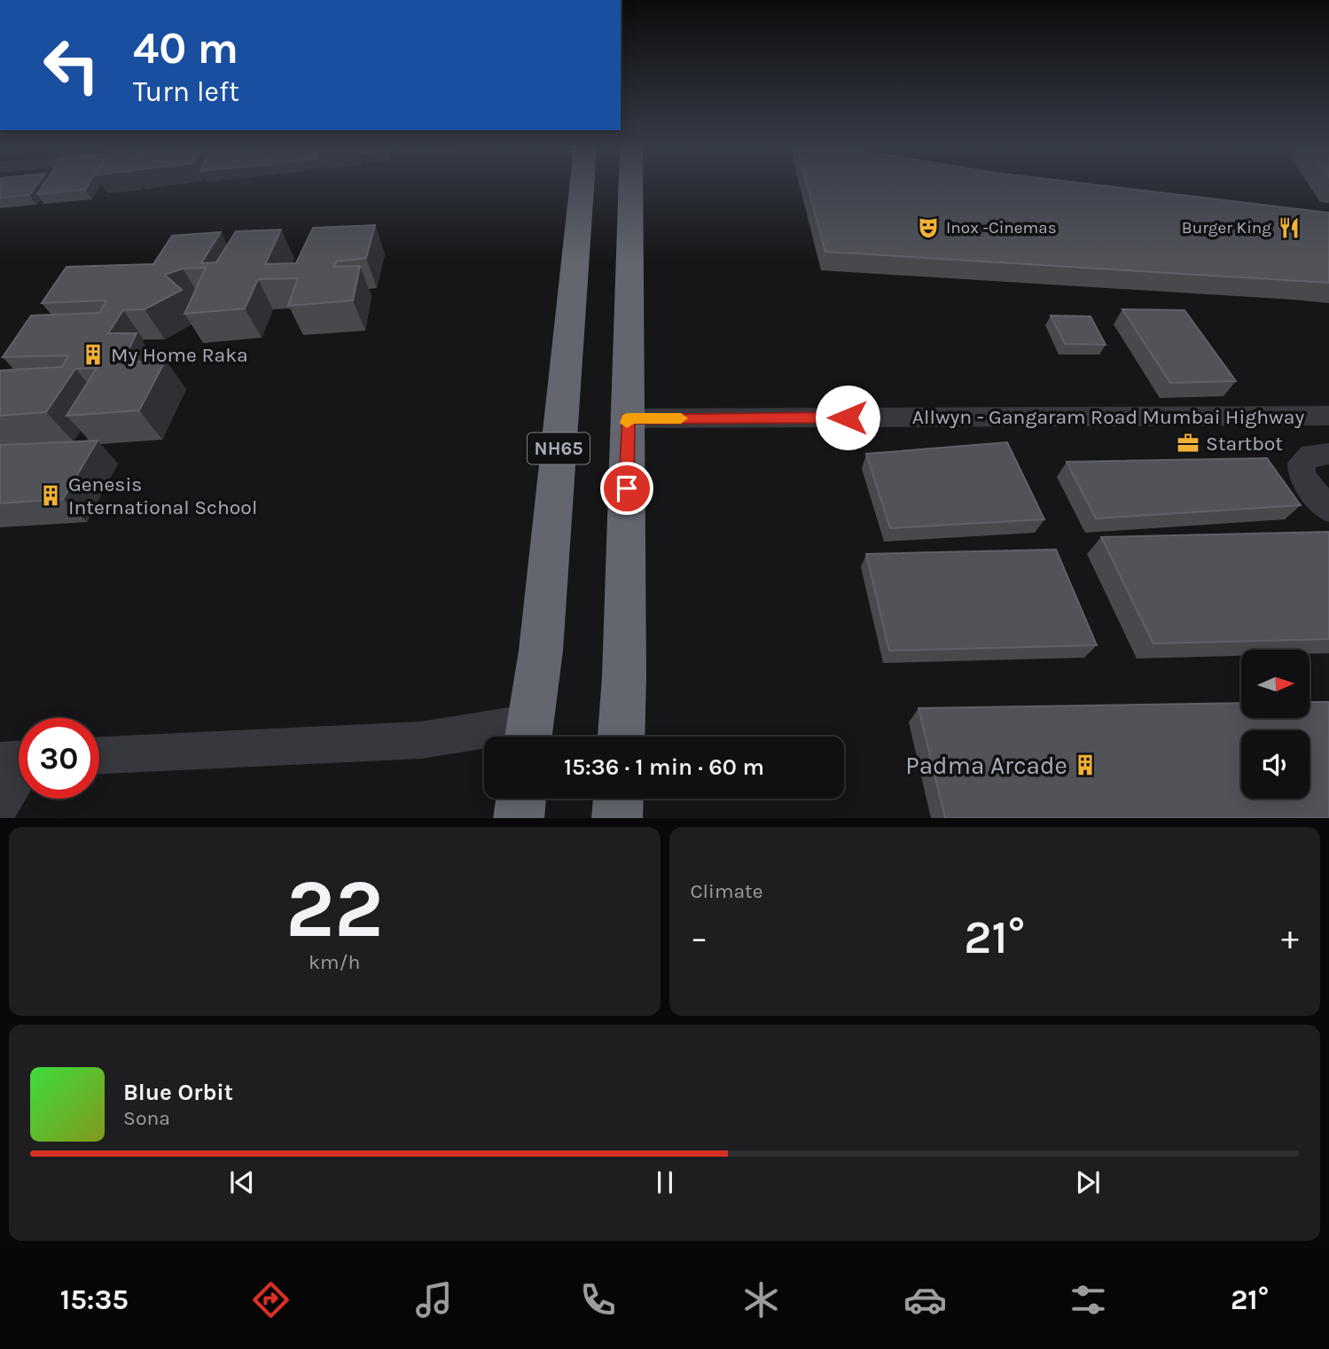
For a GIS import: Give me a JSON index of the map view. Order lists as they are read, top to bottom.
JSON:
{
  "streets": {
    "highway": ["NH65"],
    "street": ["Allwyn - Gangaram Road Mumbai Highway"]
  },
  "places": {
    "theatre": ["Inox -Cinemas"],
    "restaurant": ["Burger King"],
    "building": ["My Home Raka", "Genesis International School", "Padma Arcade"],
    "office": ["Startbot"]
  },
  "north": "right",
  "page": {
    "turn": ["40 m", "Turn left"],
    "limit": "30",
    "trip": "15:36 · 1 min · 60 m",
    "tile": [
      ["22", "km/h"],
      "Climate"
    ],
    "heat": ["−", "21°", "+"],
    "song": ["Blue Orbit", "Sona"],
    "tabs": ["15:35", "21°"]
  }
}
